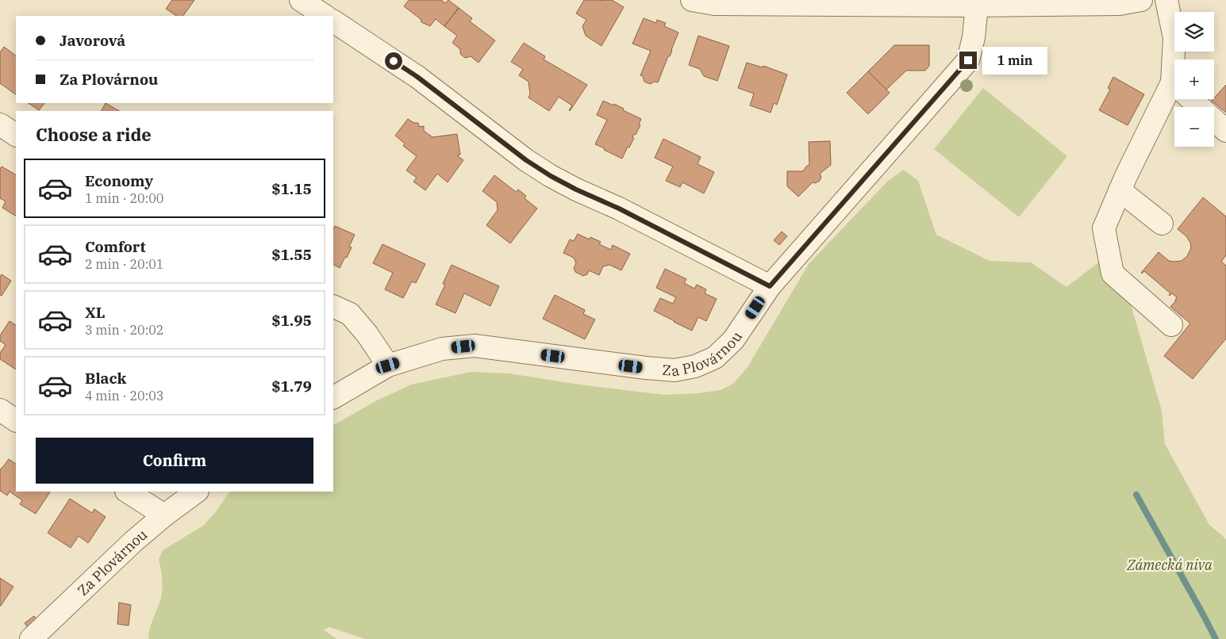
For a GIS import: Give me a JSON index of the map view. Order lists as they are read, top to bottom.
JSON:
{
  "streets": {
    "street": ["Za Plovárnou"]
  },
  "parks": ["Zámecká niva"],
  "page": {
    "map_buttons": ["+", "−"],
    "banner": ["Javorová", "Za Plovárnou"],
    "bubble": "1 min",
    "heading": "Choose a ride",
    "list": [
      {
        "name": "Economy",
        "note": "1 min · 20:00",
        "value": "$1.15"
      },
      {
        "name": "Comfort",
        "note": "2 min · 20:01",
        "value": "$1.55"
      },
      {
        "name": "XL",
        "note": "3 min · 20:02",
        "value": "$1.95"
      },
      {
        "name": "Black",
        "note": "4 min · 20:03",
        "value": "$1.79"
      }
    ],
    "buttons": "Confirm"
  }
}
